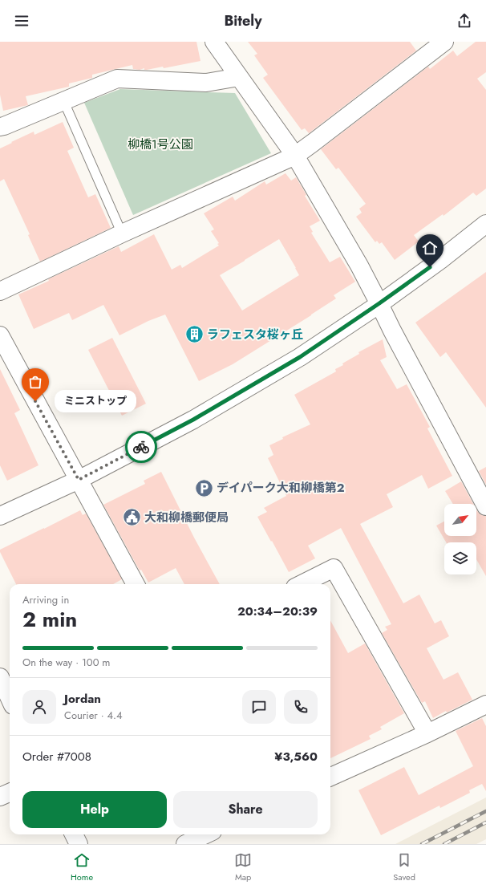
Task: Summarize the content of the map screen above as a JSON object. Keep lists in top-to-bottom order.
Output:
{
  "parks": ["柳橋1号公園"],
  "places": {
    "building": ["ラフェスタ桜ヶ丘"],
    "other": ["ミニストップ"],
    "parking": ["デイパーク大和柳橋第2"],
    "public building": ["大和柳橋郵便局"]
  },
  "north": "top right",
  "page": {
    "header": "Bitely",
    "bubble": "ミニストップ",
    "heading": ["2 min", "Arriving in", "20:34–20:39"],
    "panel": [
      "Jordan",
      "Courier · 4.4",
      "Order #7008",
      "¥3,560"
    ],
    "bar": "On the way · 100 m",
    "buttons": ["Help", "Share"],
    "tabs": ["Home", "Map", "Saved"]
  }
}
